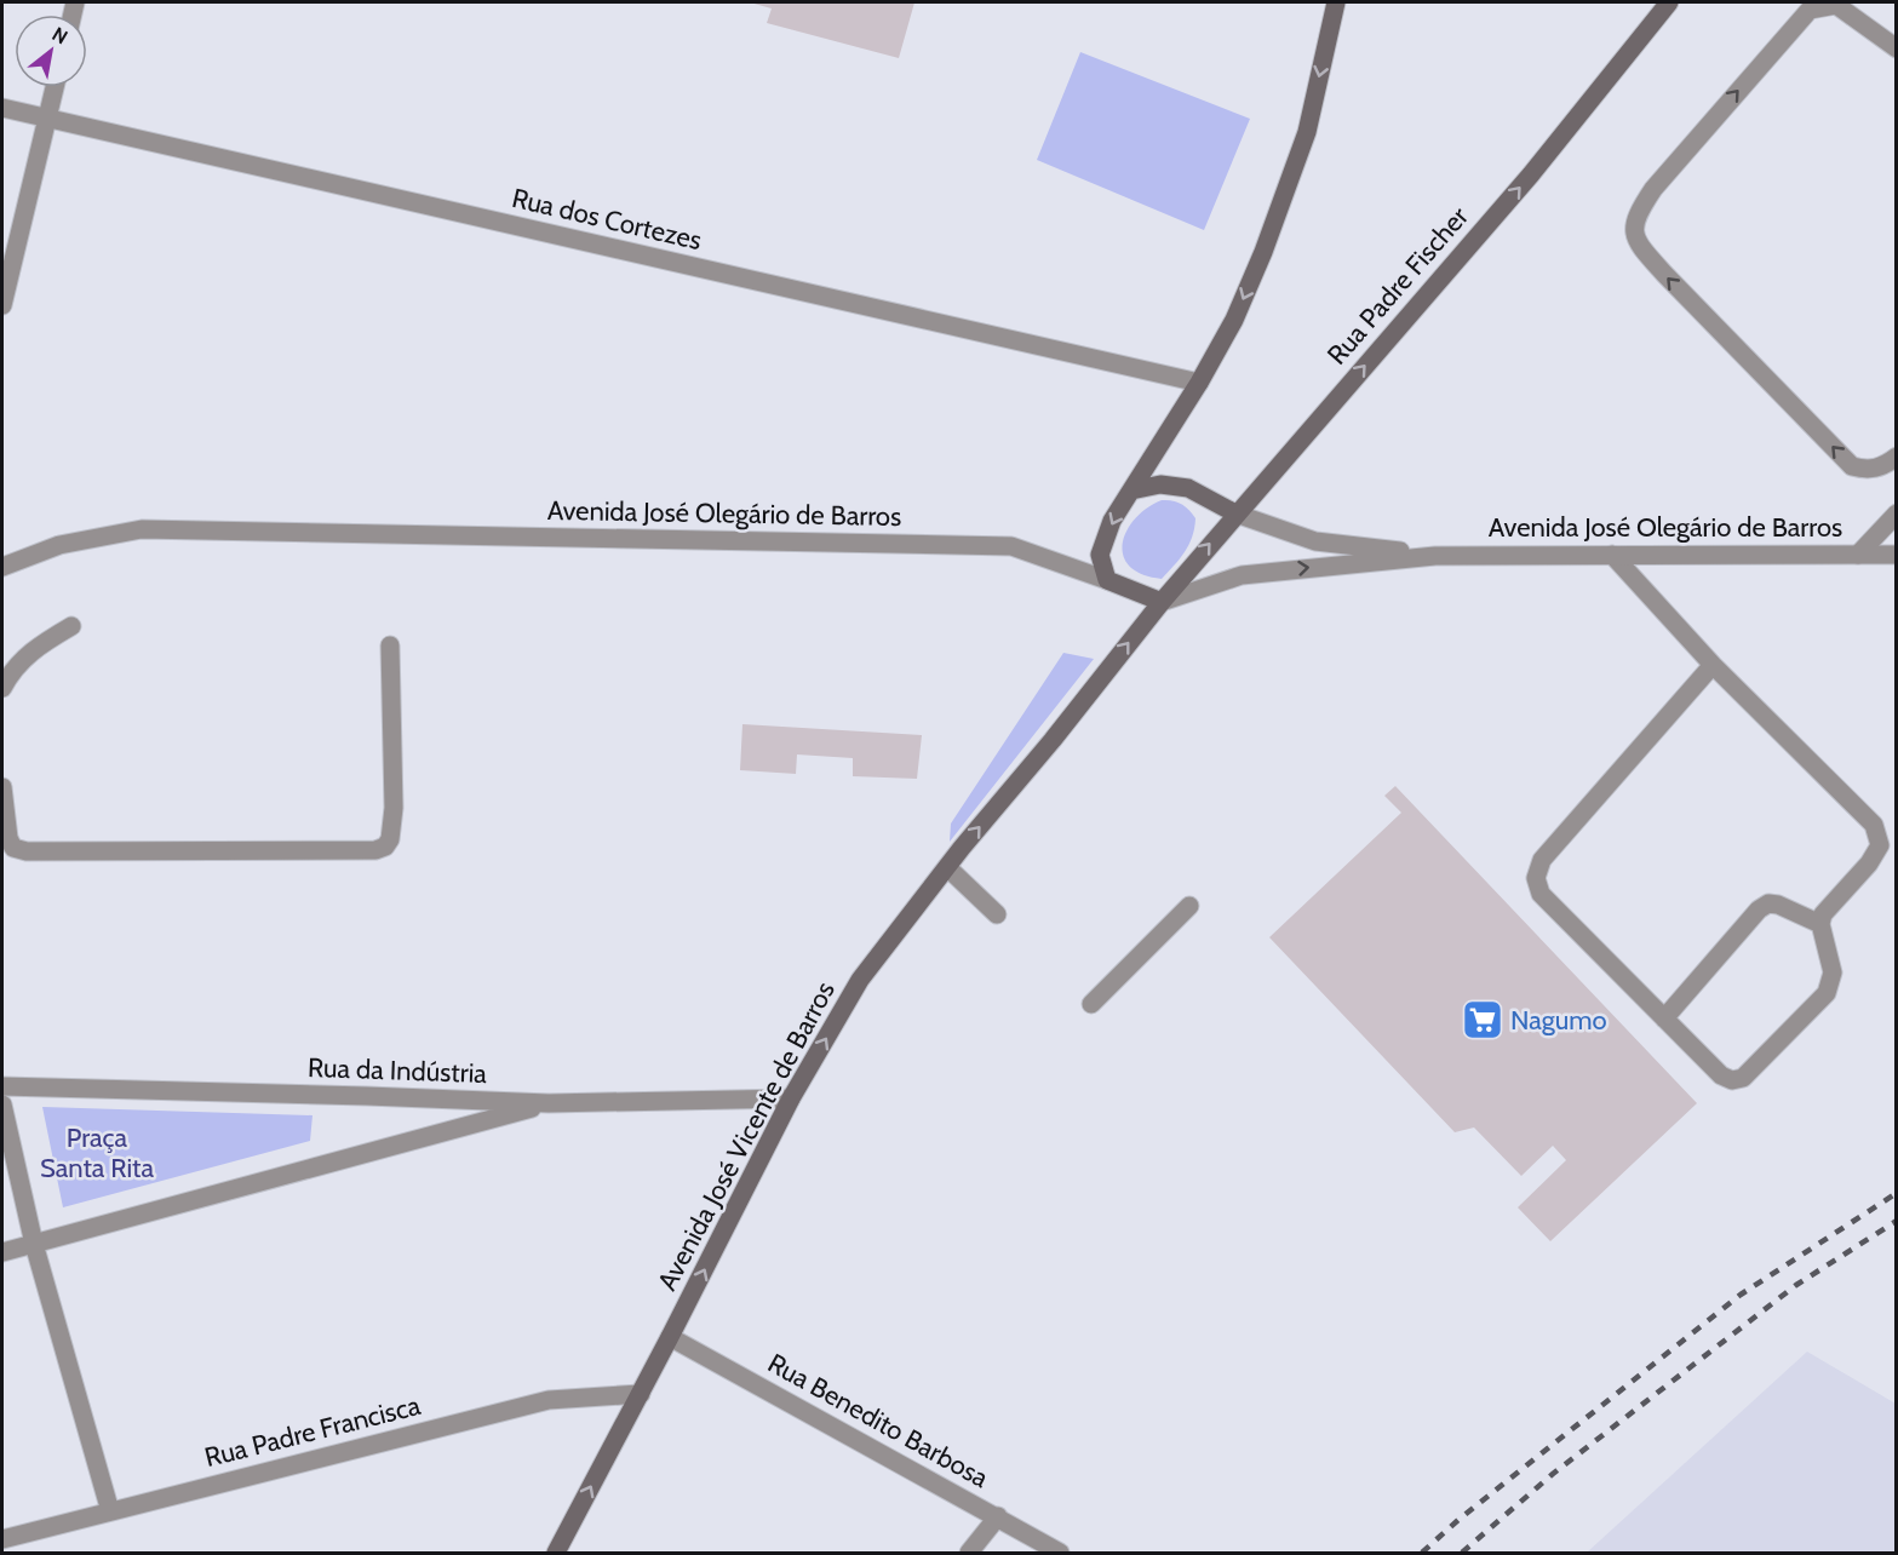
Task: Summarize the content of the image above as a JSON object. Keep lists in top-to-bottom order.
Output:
{
  "streets": {
    "main road": ["Rua Padre Fischer", "Avenida José Olegário de Barros", "Avenida José Vicente de Barros"],
    "street": [
      "Rua dos Cortezes",
      "Rua da Indústria",
      "Rua Benedito Barbosa",
      "Rua Padre Francisca"
    ]
  },
  "crossings": [
    ["Rua Padre Fischer", "Avenida José Olegário de Barros"],
    ["Rua Padre Fischer", "Avenida José Vicente de Barros"],
    ["Avenida José Olegário de Barros", "Avenida José Vicente de Barros"],
    ["Rua da Indústria", "Avenida José Vicente de Barros"],
    ["Avenida José Vicente de Barros", "Rua Benedito Barbosa"],
    ["Avenida José Vicente de Barros", "Rua Padre Francisca"]
  ],
  "one_way": ["Avenida José Vicente de Barros"],
  "parks": ["Praça Santa Rita"],
  "places": {
    "supermarket": ["Nagumo"]
  },
  "north": "top right"
}
